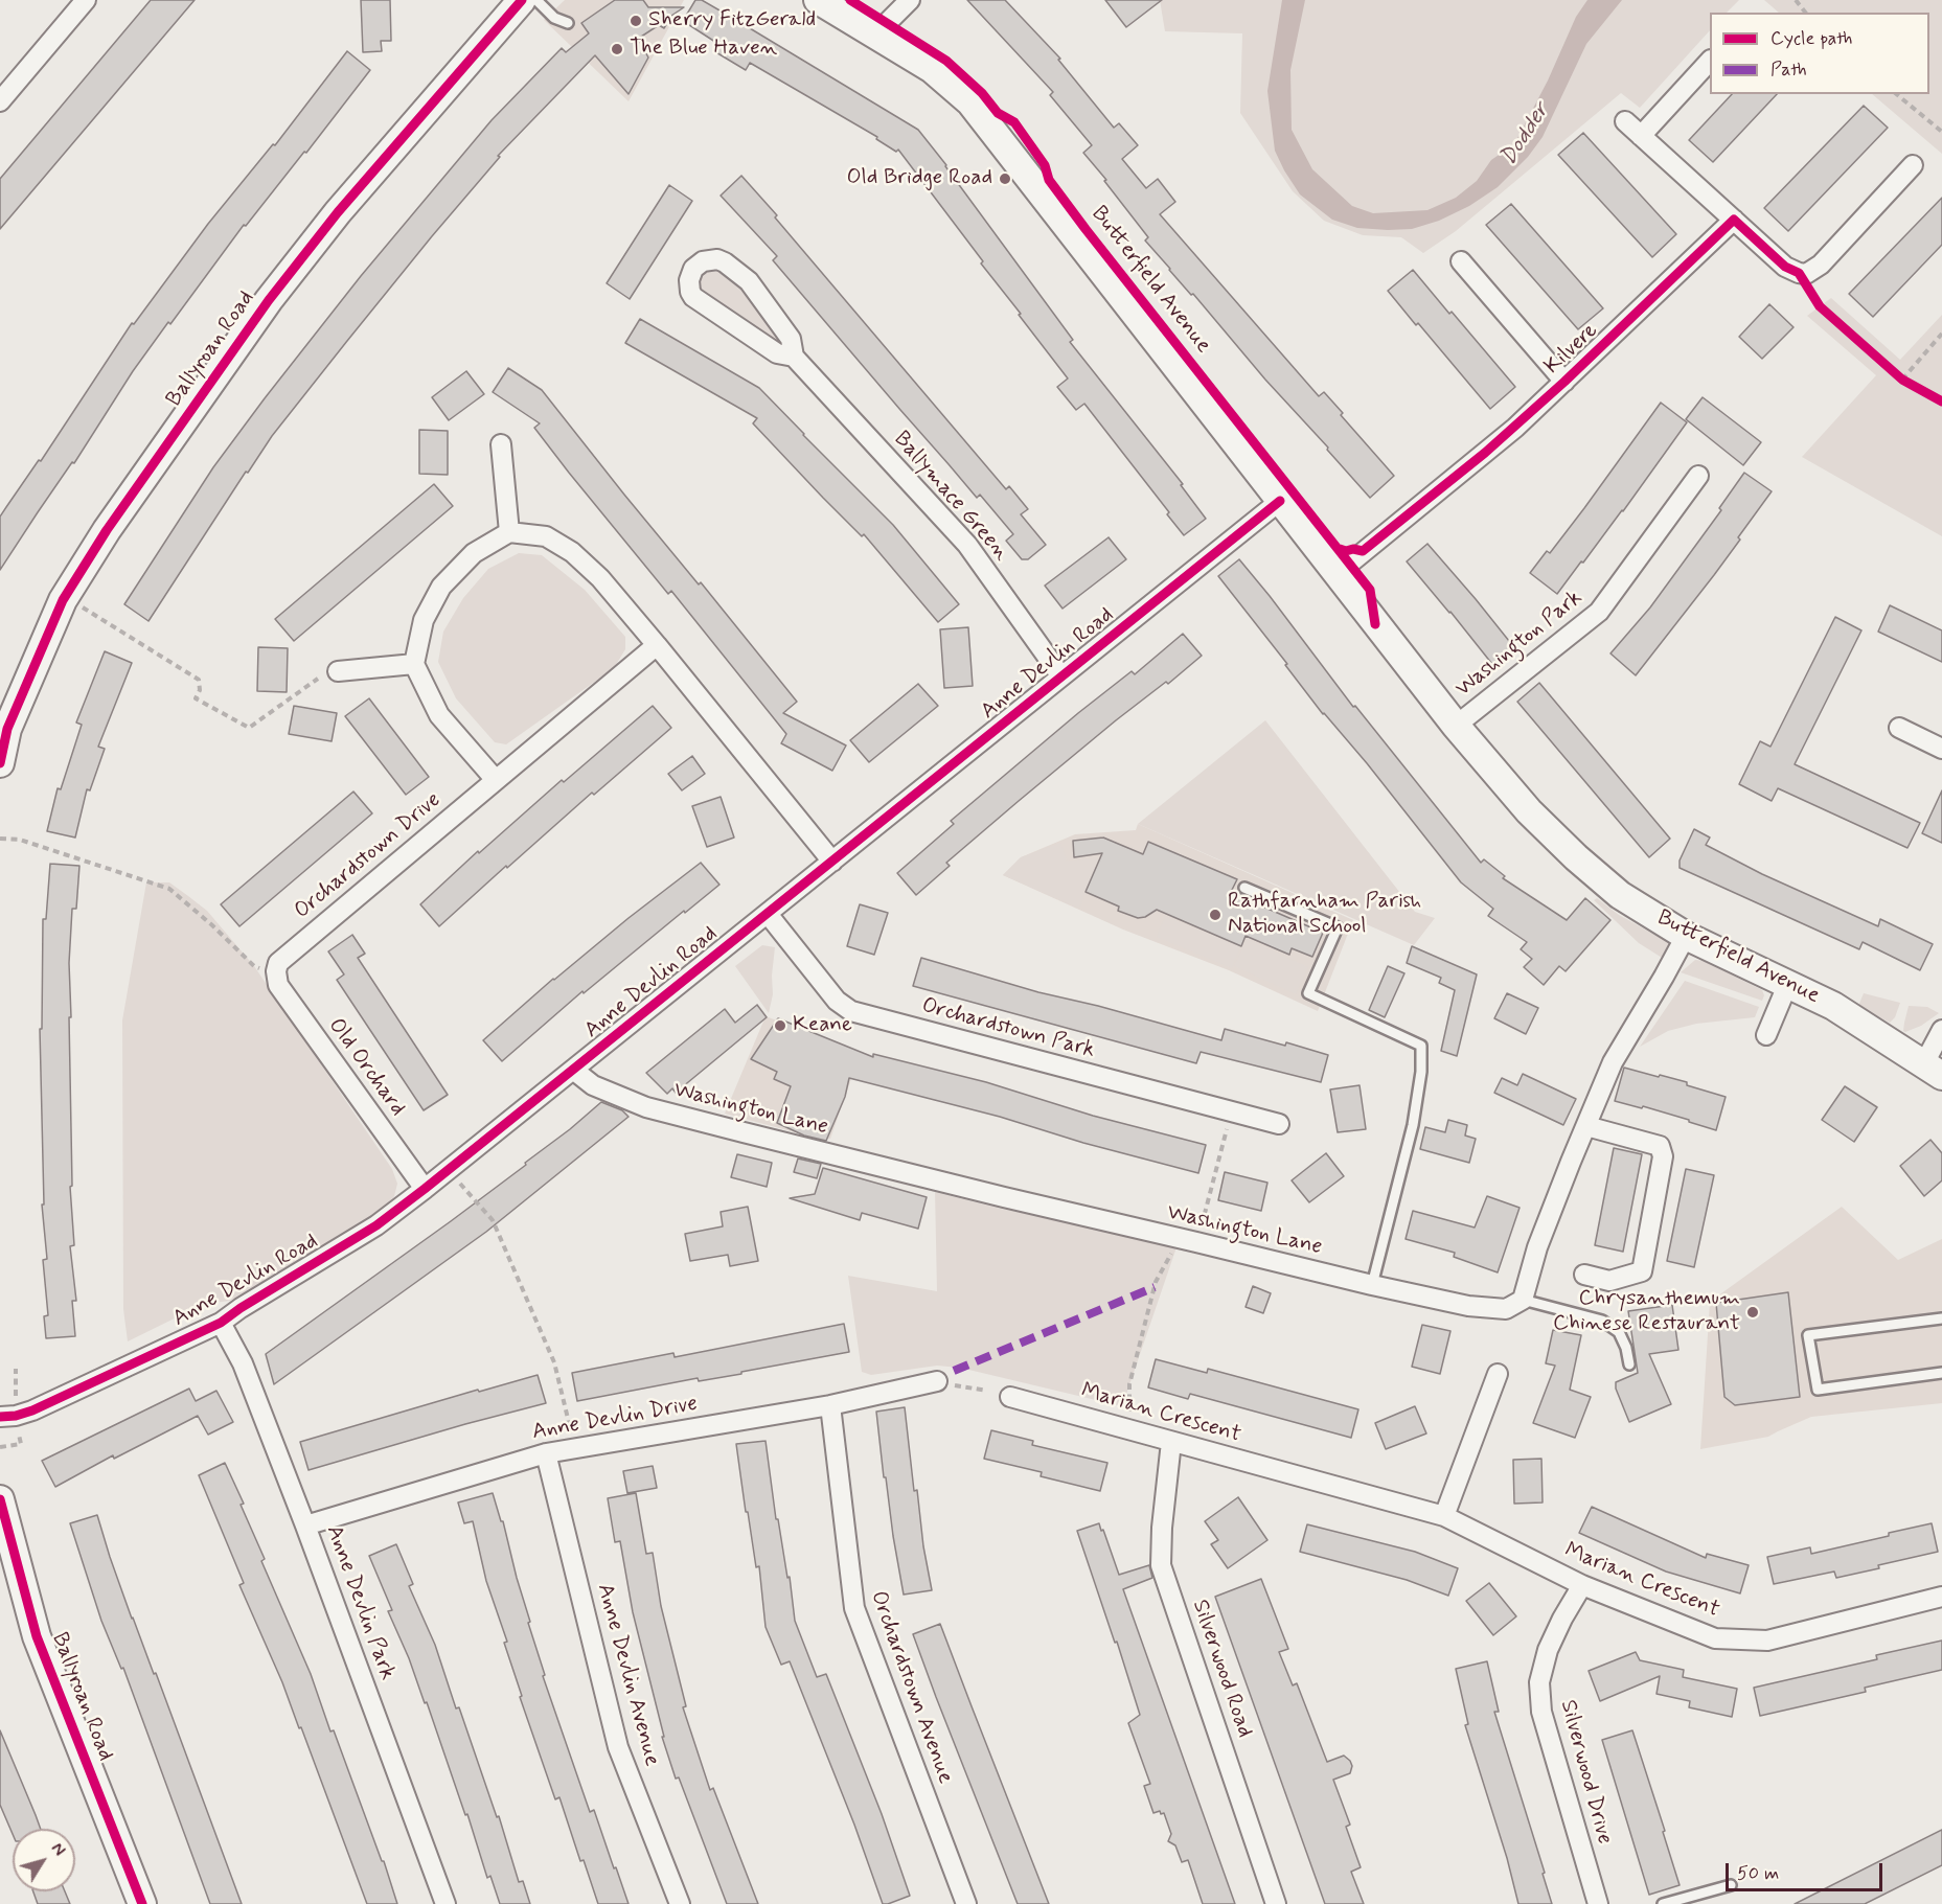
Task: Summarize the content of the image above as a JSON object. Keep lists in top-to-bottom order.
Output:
{
  "streets": {
    "main road": ["Butterfield Avenue", "Ballyroan Road"],
    "street": [
      "Kilvere",
      "Ballymace Green",
      "Washington Park",
      "Anne Devlin Road",
      "Orchardstown Drive",
      "Orchardstown Park",
      "Old Orchard",
      "Washington Lane",
      "Marian Crescent",
      "Anne Devlin Drive",
      "Anne Devlin Park",
      "Silverwood Road",
      "Anne Devlin Avenue",
      "Orchardstown Avenue",
      "Silverwood Drive"
    ]
  },
  "crossings": [
    ["Butterfield Avenue", "Kilvere"],
    ["Butterfield Avenue", "Washington Park"],
    ["Butterfield Avenue", "Anne Devlin Road"],
    ["Ballymace Green", "Anne Devlin Road"],
    ["Anne Devlin Road", "Orchardstown Park"],
    ["Anne Devlin Road", "Old Orchard"],
    ["Anne Devlin Road", "Washington Lane"],
    ["Anne Devlin Road", "Anne Devlin Park"],
    ["Orchardstown Drive", "Old Orchard"],
    ["Marian Crescent", "Silverwood Road"],
    ["Marian Crescent", "Silverwood Drive"],
    ["Anne Devlin Drive", "Anne Devlin Park"],
    ["Anne Devlin Drive", "Anne Devlin Avenue"],
    ["Anne Devlin Drive", "Orchardstown Avenue"]
  ],
  "water": ["Dodder"],
  "places": [
    "Sherry FitzGerald",
    "The Blue Haven",
    "Old Bridge Road",
    "Rathfarnham Parish National School",
    "Keane",
    "Chrysanthemum Chinese Restaurant"
  ],
  "legend": ["Cycle path", "Path"],
  "scale_bar": "50 m",
  "north": "top right"
}
